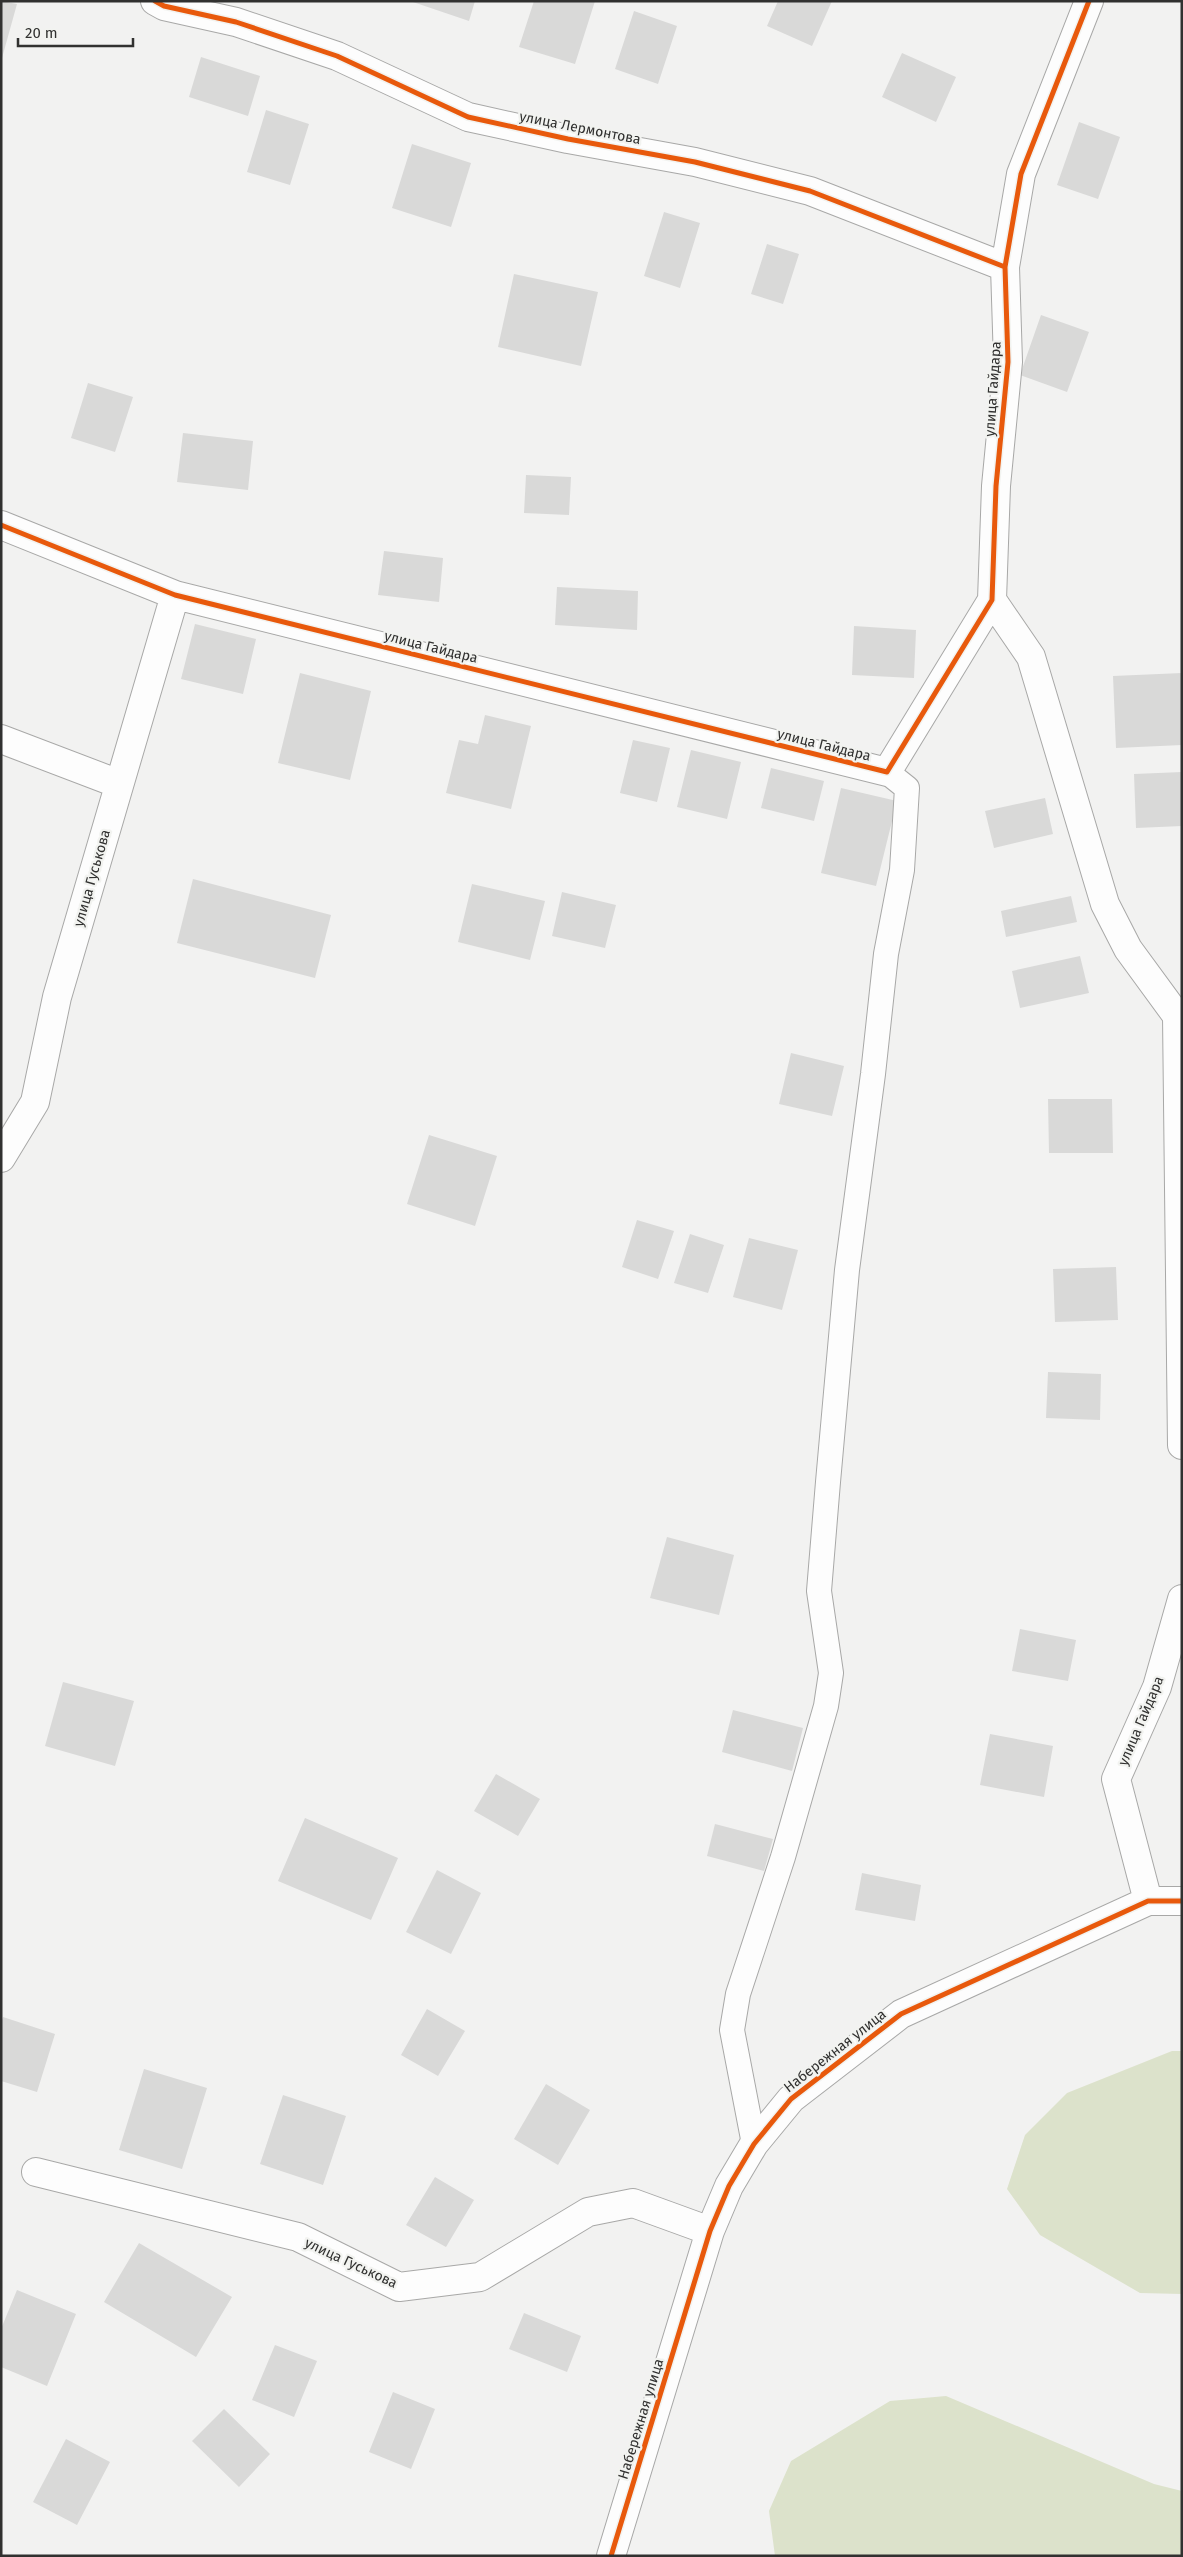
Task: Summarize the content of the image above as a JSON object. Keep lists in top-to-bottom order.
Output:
{
  "streets": {
    "street": [
      "улица Лермонтова",
      "улица Гайдара",
      "улица Гуськова",
      "Набережная улица"
    ]
  },
  "crossings": [
    ["улица Лермонтова", "улица Гайдара"],
    ["улица Гайдара", "улица Гуськова"],
    ["улица Гайдара", "Набережная улица"],
    ["улица Гуськова", "Набережная улица"]
  ],
  "scale_bar": "20 m"
}
